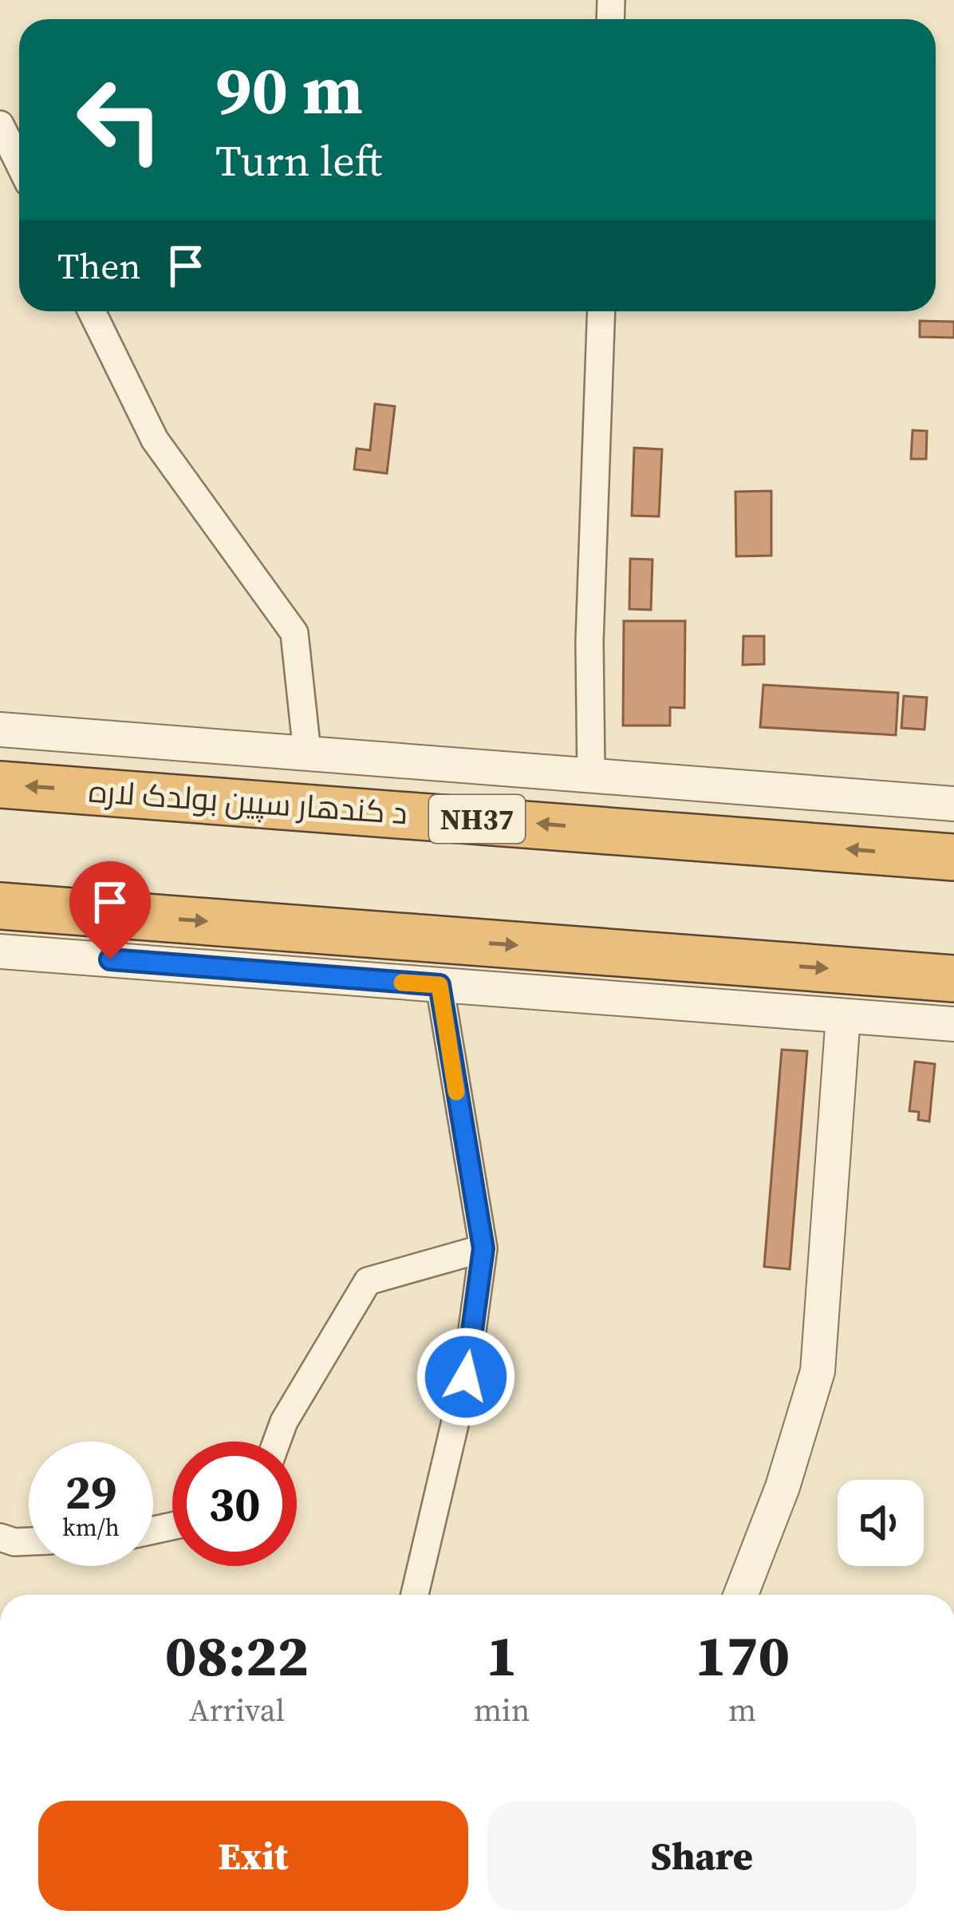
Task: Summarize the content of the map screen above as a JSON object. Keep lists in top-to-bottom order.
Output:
{
  "streets": {
    "highway": ["د کندهار سپین بولدک لاره", "NH37"]
  },
  "page": {
    "turn": ["90 m", "Turn left"],
    "then": "Then",
    "speed": "29 km/h",
    "limit": "30",
    "eta": [
      "08:22",
      "Arrival",
      "1",
      "min",
      "170",
      "m"
    ],
    "buttons": ["Exit", "Share"]
  }
}
